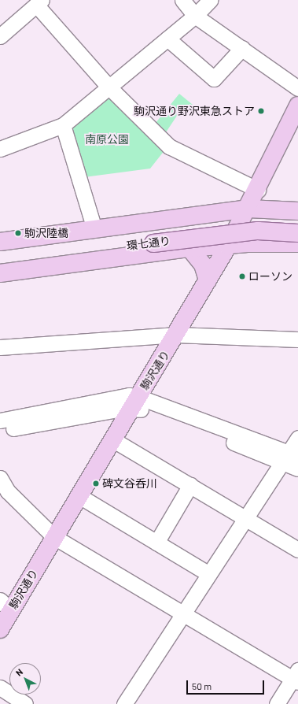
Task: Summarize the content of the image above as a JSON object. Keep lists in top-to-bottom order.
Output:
{
  "streets": {
    "main road": ["環七通り", "駒沢通り"]
  },
  "parks": ["南原公園"],
  "places": [
    "駒沢通り野沢東急ストア",
    "駒沢陸橋",
    "ローソン",
    "碑文谷呑川"
  ],
  "scale_bar": "50 m",
  "north": "top left"
}
